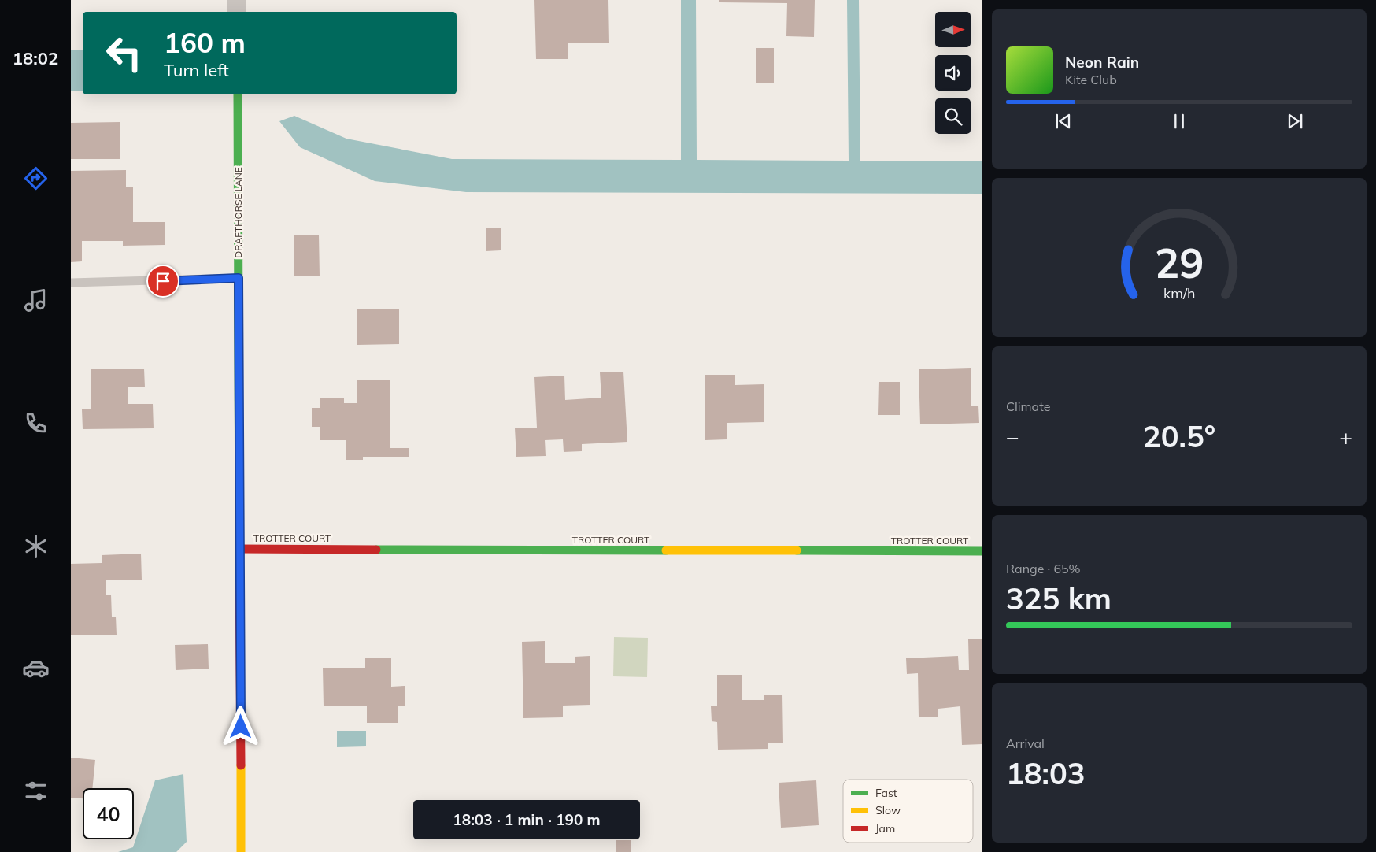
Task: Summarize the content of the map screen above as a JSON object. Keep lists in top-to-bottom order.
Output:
{
  "streets": {
    "street": ["DRAFTHORSE LANE", "TROTTER COURT"]
  },
  "crossings": [
    ["DRAFTHORSE LANE", "TROTTER COURT"]
  ],
  "legend": ["Fast", "Slow", "Jam"],
  "north": "right",
  "page": {
    "tabs": "18:02",
    "turn": ["160 m", "Turn left"],
    "song": ["Neon Rain", "Kite Club"],
    "tile": [
      "Climate",
      ["Range · 65%", "325 km"],
      ["Arrival", "18:03"]
    ],
    "heat": ["−", "20.5°", "+"],
    "limit": "40",
    "trip": "18:03 · 1 min · 190 m",
    "gauge": ["29", "km/h"]
  }
}
